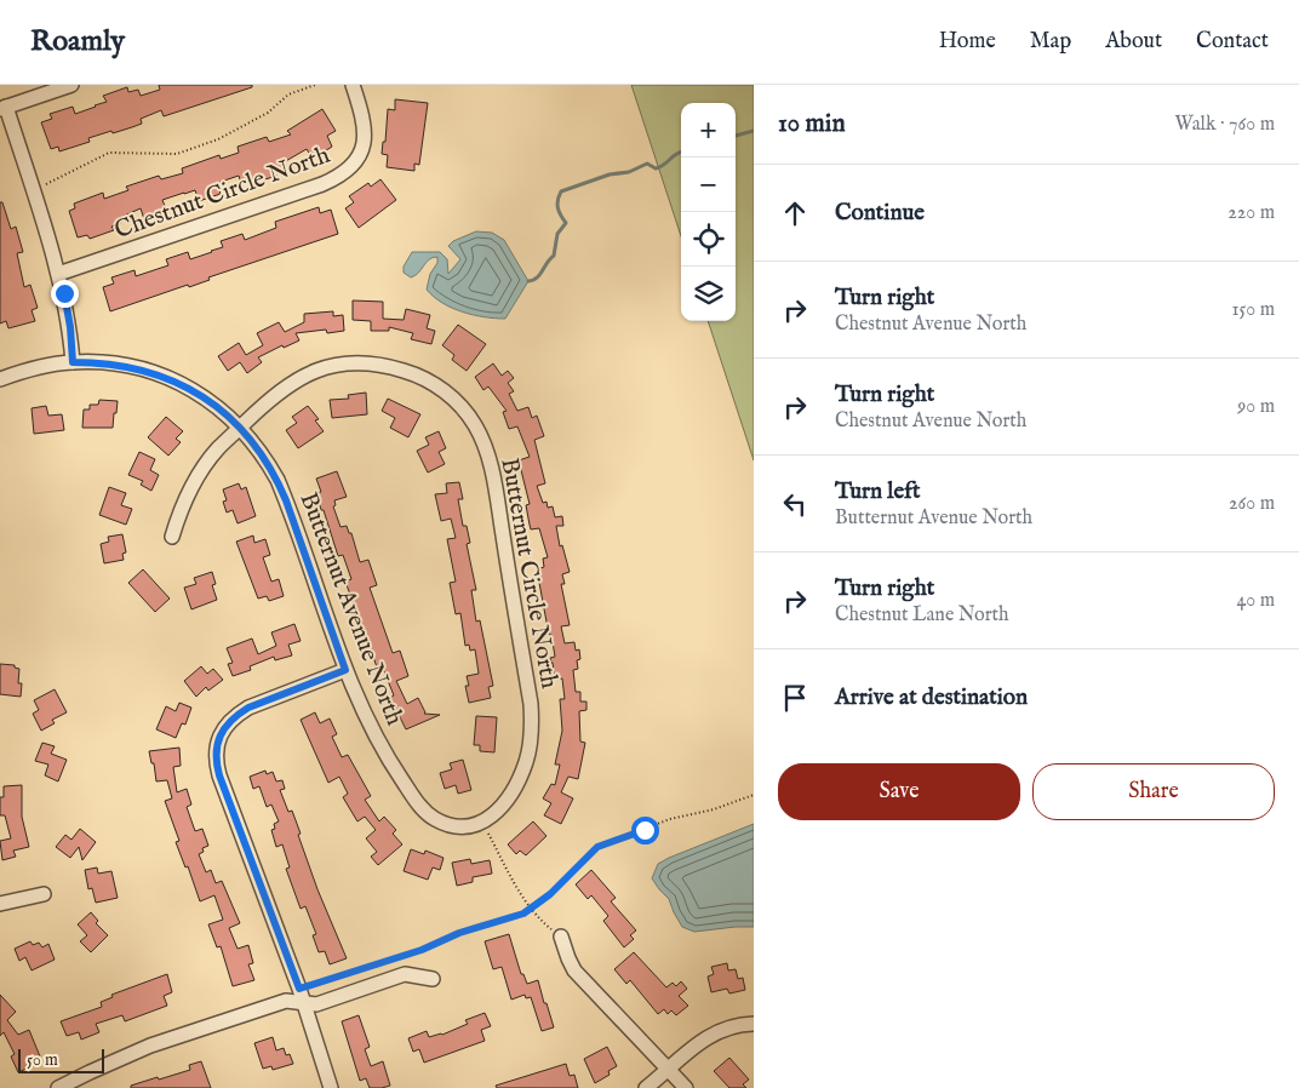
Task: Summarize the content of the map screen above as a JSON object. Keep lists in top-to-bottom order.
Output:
{
  "streets": {
    "street": ["Chestnut Circle North", "Butternut Circle North", "Butternut Avenue North"]
  },
  "crossings": [
    ["Butternut Circle North", "Butternut Avenue North"]
  ],
  "scale_bar": "50 m",
  "page": {
    "header": "Roamly",
    "nav": [
      "Home",
      "Map",
      "About",
      "Contact"
    ],
    "heading": ["10 min", "Walk · 760 m"],
    "map_buttons": ["+", "−"],
    "list": [
      ["Continue", "220 m"],
      ["Turn right", "Chestnut Avenue North", "150 m"],
      ["Turn right", "Chestnut Avenue North", "90 m"],
      ["Turn left", "Butternut Avenue North", "260 m"],
      ["Turn right", "Chestnut Lane North", "40 m"],
      "Arrive at destination"
    ],
    "buttons": ["Save", "Share"],
    "scale": "50 m"
  }
}
